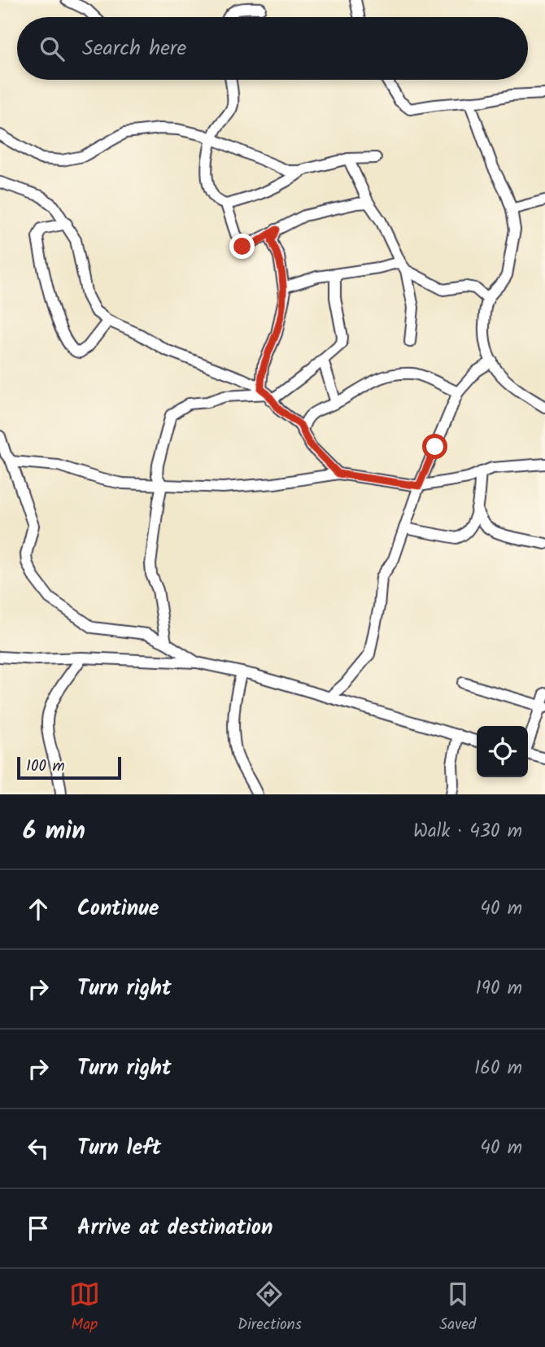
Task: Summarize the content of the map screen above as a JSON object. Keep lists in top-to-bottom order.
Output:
{
  "scale_bar": "100 m",
  "page": {
    "search": "Search here",
    "scale": "100 m",
    "heading": ["6 min", "Walk · 430 m"],
    "list": [
      ["Continue", "40 m"],
      ["Turn right", "190 m"],
      ["Turn right", "160 m"],
      ["Turn left", "40 m"],
      "Arrive at destination"
    ],
    "nav": ["Map", "Directions", "Saved"]
  }
}
